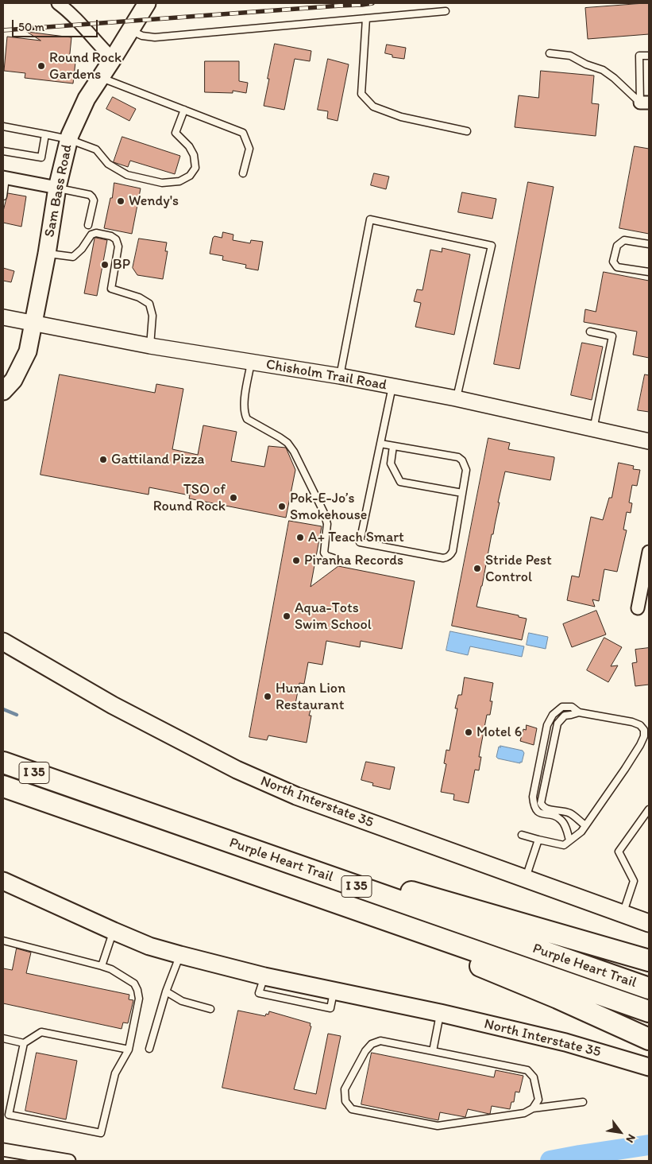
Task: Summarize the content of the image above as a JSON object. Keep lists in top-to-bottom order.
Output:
{
  "streets": {
    "highway": ["I 35", "Purple Heart Trail"],
    "main road": ["Sam Bass Road", "North Interstate 35"],
    "street": ["Chisholm Trail Road"]
  },
  "crossings": [
    ["Sam Bass Road", "Chisholm Trail Road"]
  ],
  "places": [
    "Round Rock Gardens",
    "Wendy's",
    "BP",
    "Gattiland Pizza",
    "TSO of Round Rock",
    "Pok-E-Jo’s Smokehouse",
    "A+ Teach Smart",
    "Piranha Records",
    "Stride Pest Control",
    "Aqua-Tots Swim School",
    "Hunan Lion Restaurant",
    "Motel 6"
  ],
  "scale_bar": "50 m",
  "north": "bottom right"
}
